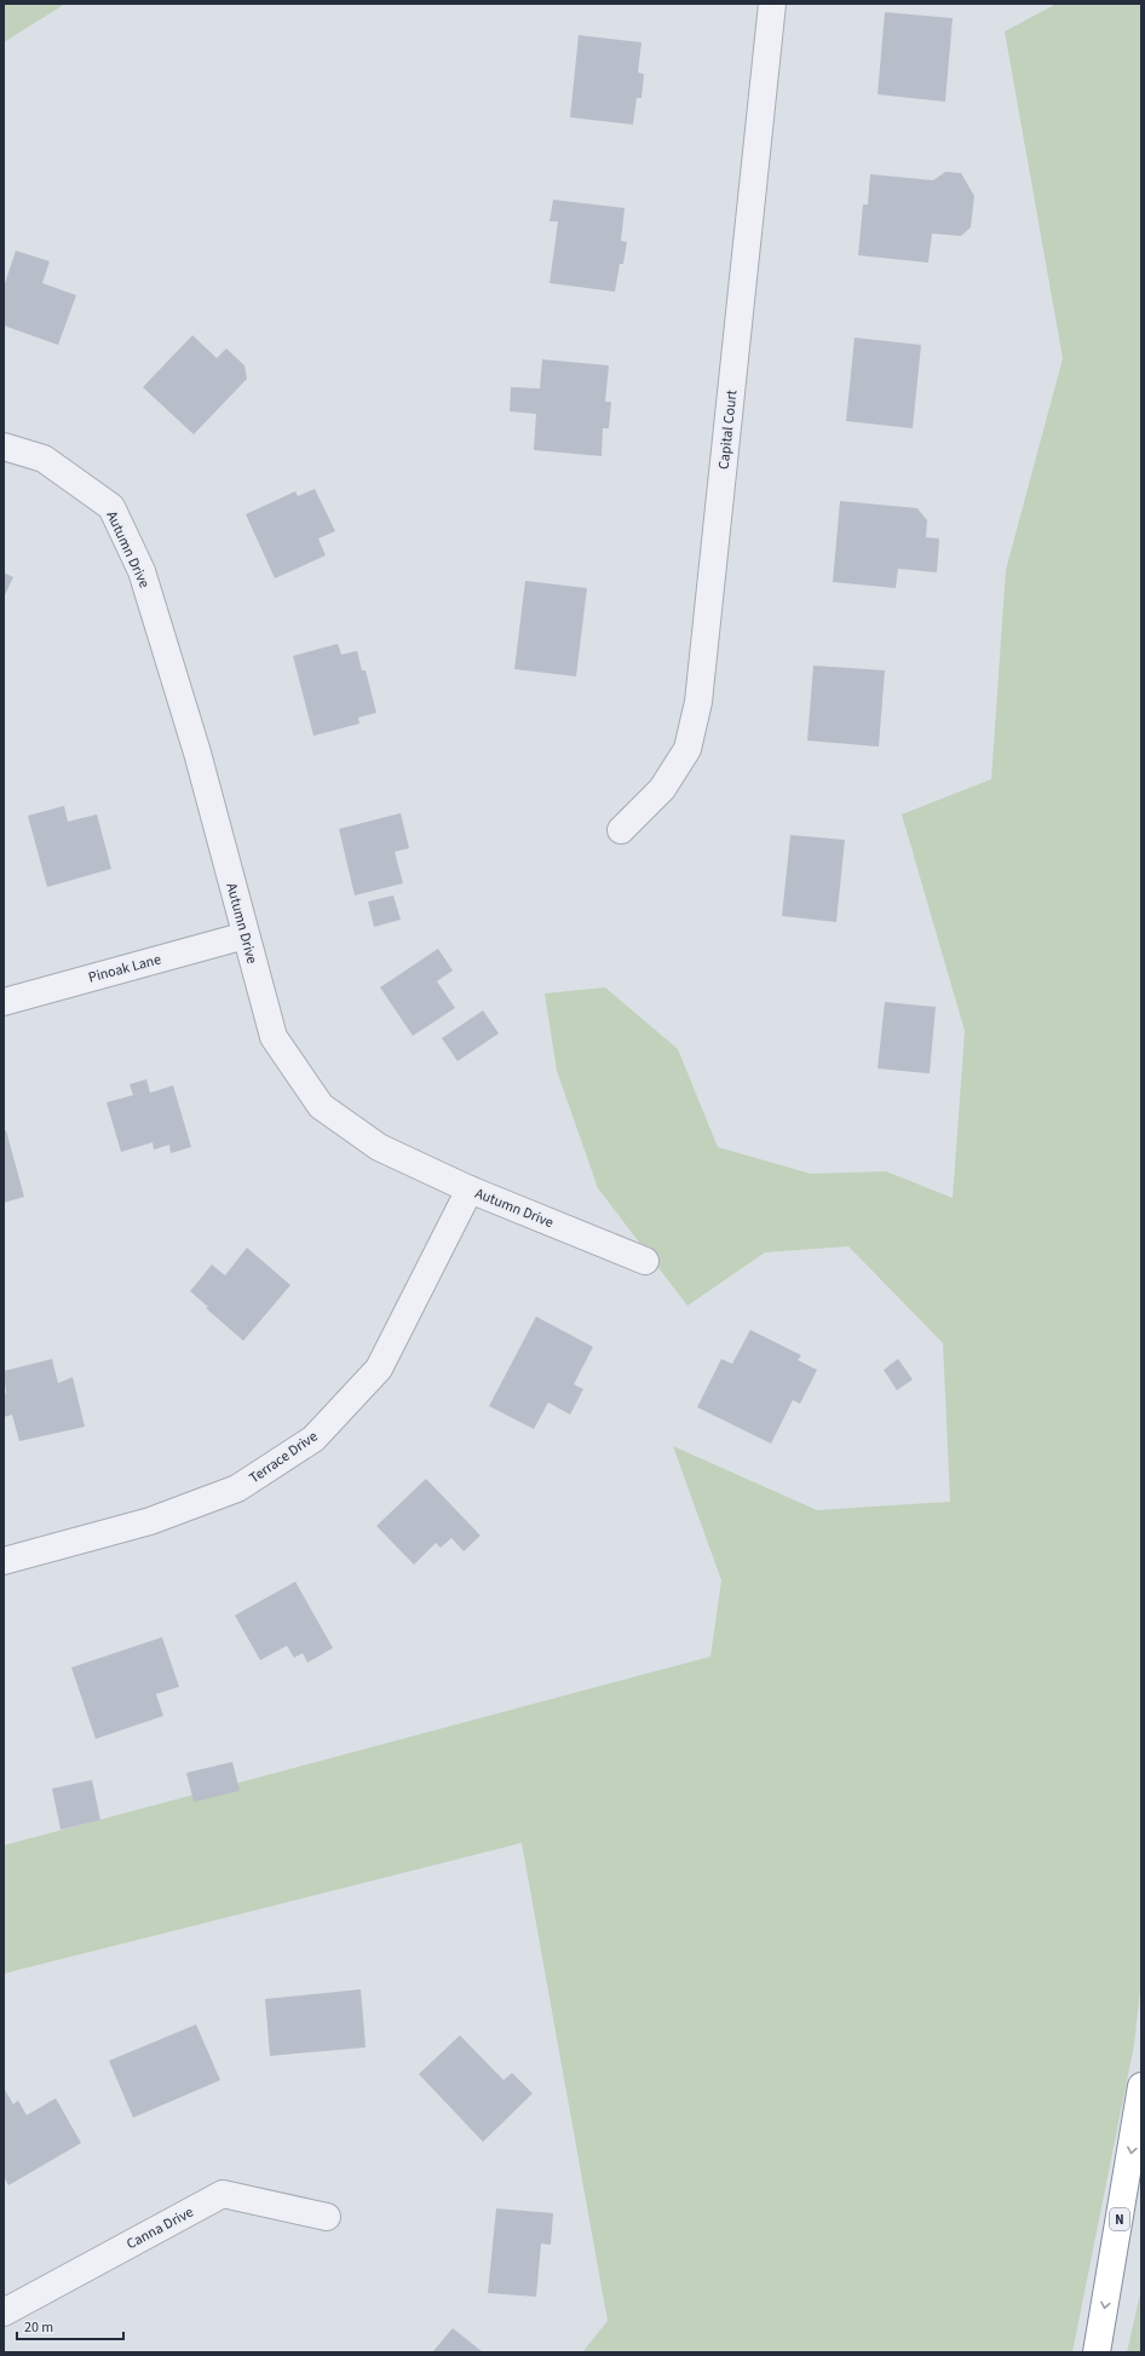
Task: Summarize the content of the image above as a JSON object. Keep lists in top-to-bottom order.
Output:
{
  "streets": {
    "highway": ["N"],
    "street": [
      "Capital Court",
      "Autumn Drive",
      "Pinoak Lane",
      "Terrace Drive",
      "Canna Drive"
    ]
  },
  "crossings": [
    ["Autumn Drive", "Pinoak Lane"],
    ["Autumn Drive", "Terrace Drive"]
  ],
  "scale_bar": "20 m"
}
